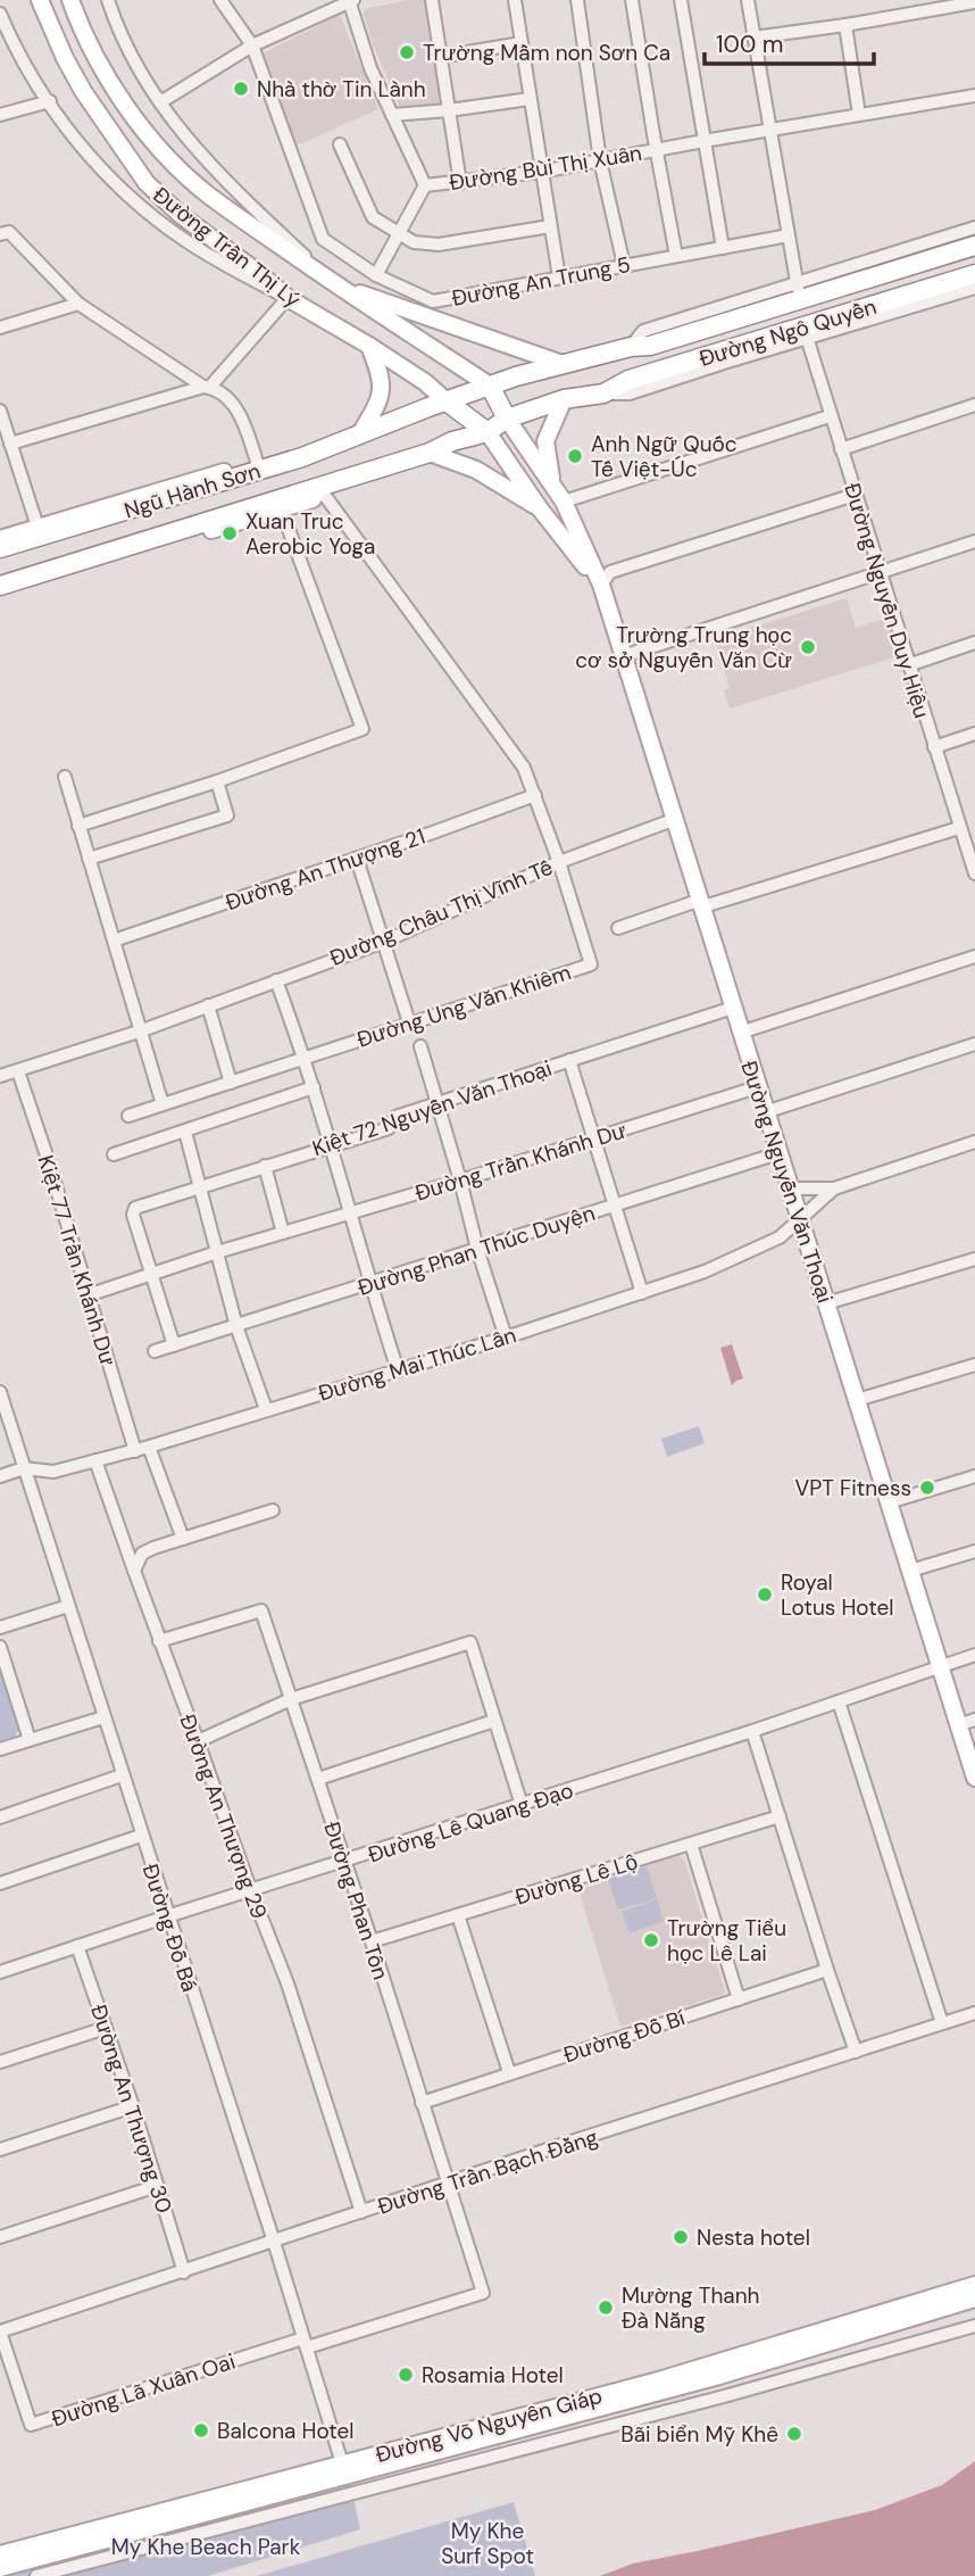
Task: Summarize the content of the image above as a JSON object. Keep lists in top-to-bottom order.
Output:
{
  "streets": {
    "highway": ["Đường Ngô Quyền", "Ngũ Hành Sơn"],
    "main road": ["Đường Trần Thị Lý", "Đường Nguyễn Văn Thoại", "Đường Võ Nguyên Giáp"],
    "street": [
      "Đường Bùi Thị Xuân",
      "Đường An Trung 5",
      "Đường Nguyễn Duy Hiệu",
      "Đường An Thượng 21",
      "Đường Châu Thị Vĩnh Tế",
      "Đường Ung Văn Khiêm",
      "Kiệt 72 Nguyễn Văn Thoại",
      "Đường Trần Khánh Dư",
      "Đường Phan Thúc Duyện",
      "Kiệt 77 Trần Khánh Dư",
      "Đường Mai Thúc Lân",
      "Đường An Thượng 29",
      "Đường Lê Quang Đạo",
      "Đường Lê Lộ",
      "Đường Phan Tôn",
      "Đường Đỗ Bá",
      "Đường Đỗ Bí",
      "Đường An Thượng 30",
      "Đường Trần Bạch Đằng",
      "Đường Lã Xuân Oai"
    ]
  },
  "crossings": [
    ["Đường Trần Thị Lý", "Đường Ngô Quyền"],
    ["Đường Ngô Quyền", "Ngũ Hành Sơn"],
    ["Đường Ngô Quyền", "Đường Nguyễn Duy Hiệu"],
    ["Đường Ngô Quyền", "Đường Ung Văn Khiêm"],
    ["Đường Ngô Quyền", "Đường Nguyễn Văn Thoại"],
    ["Đường An Thượng 21", "Đường Ung Văn Khiêm"],
    ["Đường Châu Thị Vĩnh Tế", "Đường Ung Văn Khiêm"],
    ["Đường Châu Thị Vĩnh Tế", "Đường Nguyễn Văn Thoại"],
    ["Đường Châu Thị Vĩnh Tế", "Kiệt 77 Trần Khánh Dư"],
    ["Kiệt 72 Nguyễn Văn Thoại", "Đường Trần Khánh Dư"],
    ["Kiệt 72 Nguyễn Văn Thoại", "Đường Nguyễn Văn Thoại"],
    ["Đường Trần Khánh Dư", "Đường Nguyễn Văn Thoại"],
    ["Đường Trần Khánh Dư", "Kiệt 77 Trần Khánh Dư"],
    ["Đường Nguyễn Văn Thoại", "Đường Phan Thúc Duyện"],
    ["Đường Nguyễn Văn Thoại", "Đường Mai Thúc Lân"],
    ["Đường Nguyễn Văn Thoại", "Đường Lê Quang Đạo"],
    ["Kiệt 77 Trần Khánh Dư", "Đường Mai Thúc Lân"],
    ["Đường Mai Thúc Lân", "Đường An Thượng 29"],
    ["Đường Mai Thúc Lân", "Đường Đỗ Bá"],
    ["Đường An Thượng 29", "Đường Lê Quang Đạo"],
    ["Đường An Thượng 29", "Đường Phan Tôn"],
    ["Đường An Thượng 29", "Đường Trần Bạch Đằng"],
    ["Đường Lê Quang Đạo", "Đường Phan Tôn"],
    ["Đường Lê Quang Đạo", "Đường Đỗ Bá"],
    ["Đường Lê Quang Đạo", "Đường An Thượng 30"],
    ["Đường Lê Lộ", "Đường Phan Tôn"],
    ["Đường Phan Tôn", "Đường Đỗ Bí"],
    ["Đường Phan Tôn", "Đường Trần Bạch Đằng"],
    ["Đường Phan Tôn", "Đường Lã Xuân Oai"],
    ["Đường Đỗ Bá", "Đường Trần Bạch Đằng"],
    ["Đường Đỗ Bá", "Đường Lã Xuân Oai"],
    ["Đường Đỗ Bá", "Đường Võ Nguyên Giáp"],
    ["Đường An Thượng 30", "Đường Trần Bạch Đằng"],
    ["Đường Trần Bạch Đằng", "Đường Lã Xuân Oai"]
  ],
  "parks": ["My Khe Surf Spot", "My Khe Beach Park"],
  "places": [
    "Trường Mầm non Sơn Ca",
    "Nhà thờ Tin Lành",
    "Anh Ngữ Quốc Tế Việt-Úc",
    "Xuan Truc Aerobic Yoga",
    "Trường Trung học cơ sở Nguyễn Văn Cừ",
    "VPT Fitness",
    "Royal Lotus Hotel",
    "Trường Tiểu học Lê Lai",
    "Nesta hotel",
    "Mường Thanh Đà Nẵng",
    "Rosamia Hotel",
    "Balcona Hotel",
    "Bãi biển Mỹ Khê"
  ],
  "scale_bar": "100 m"
}
